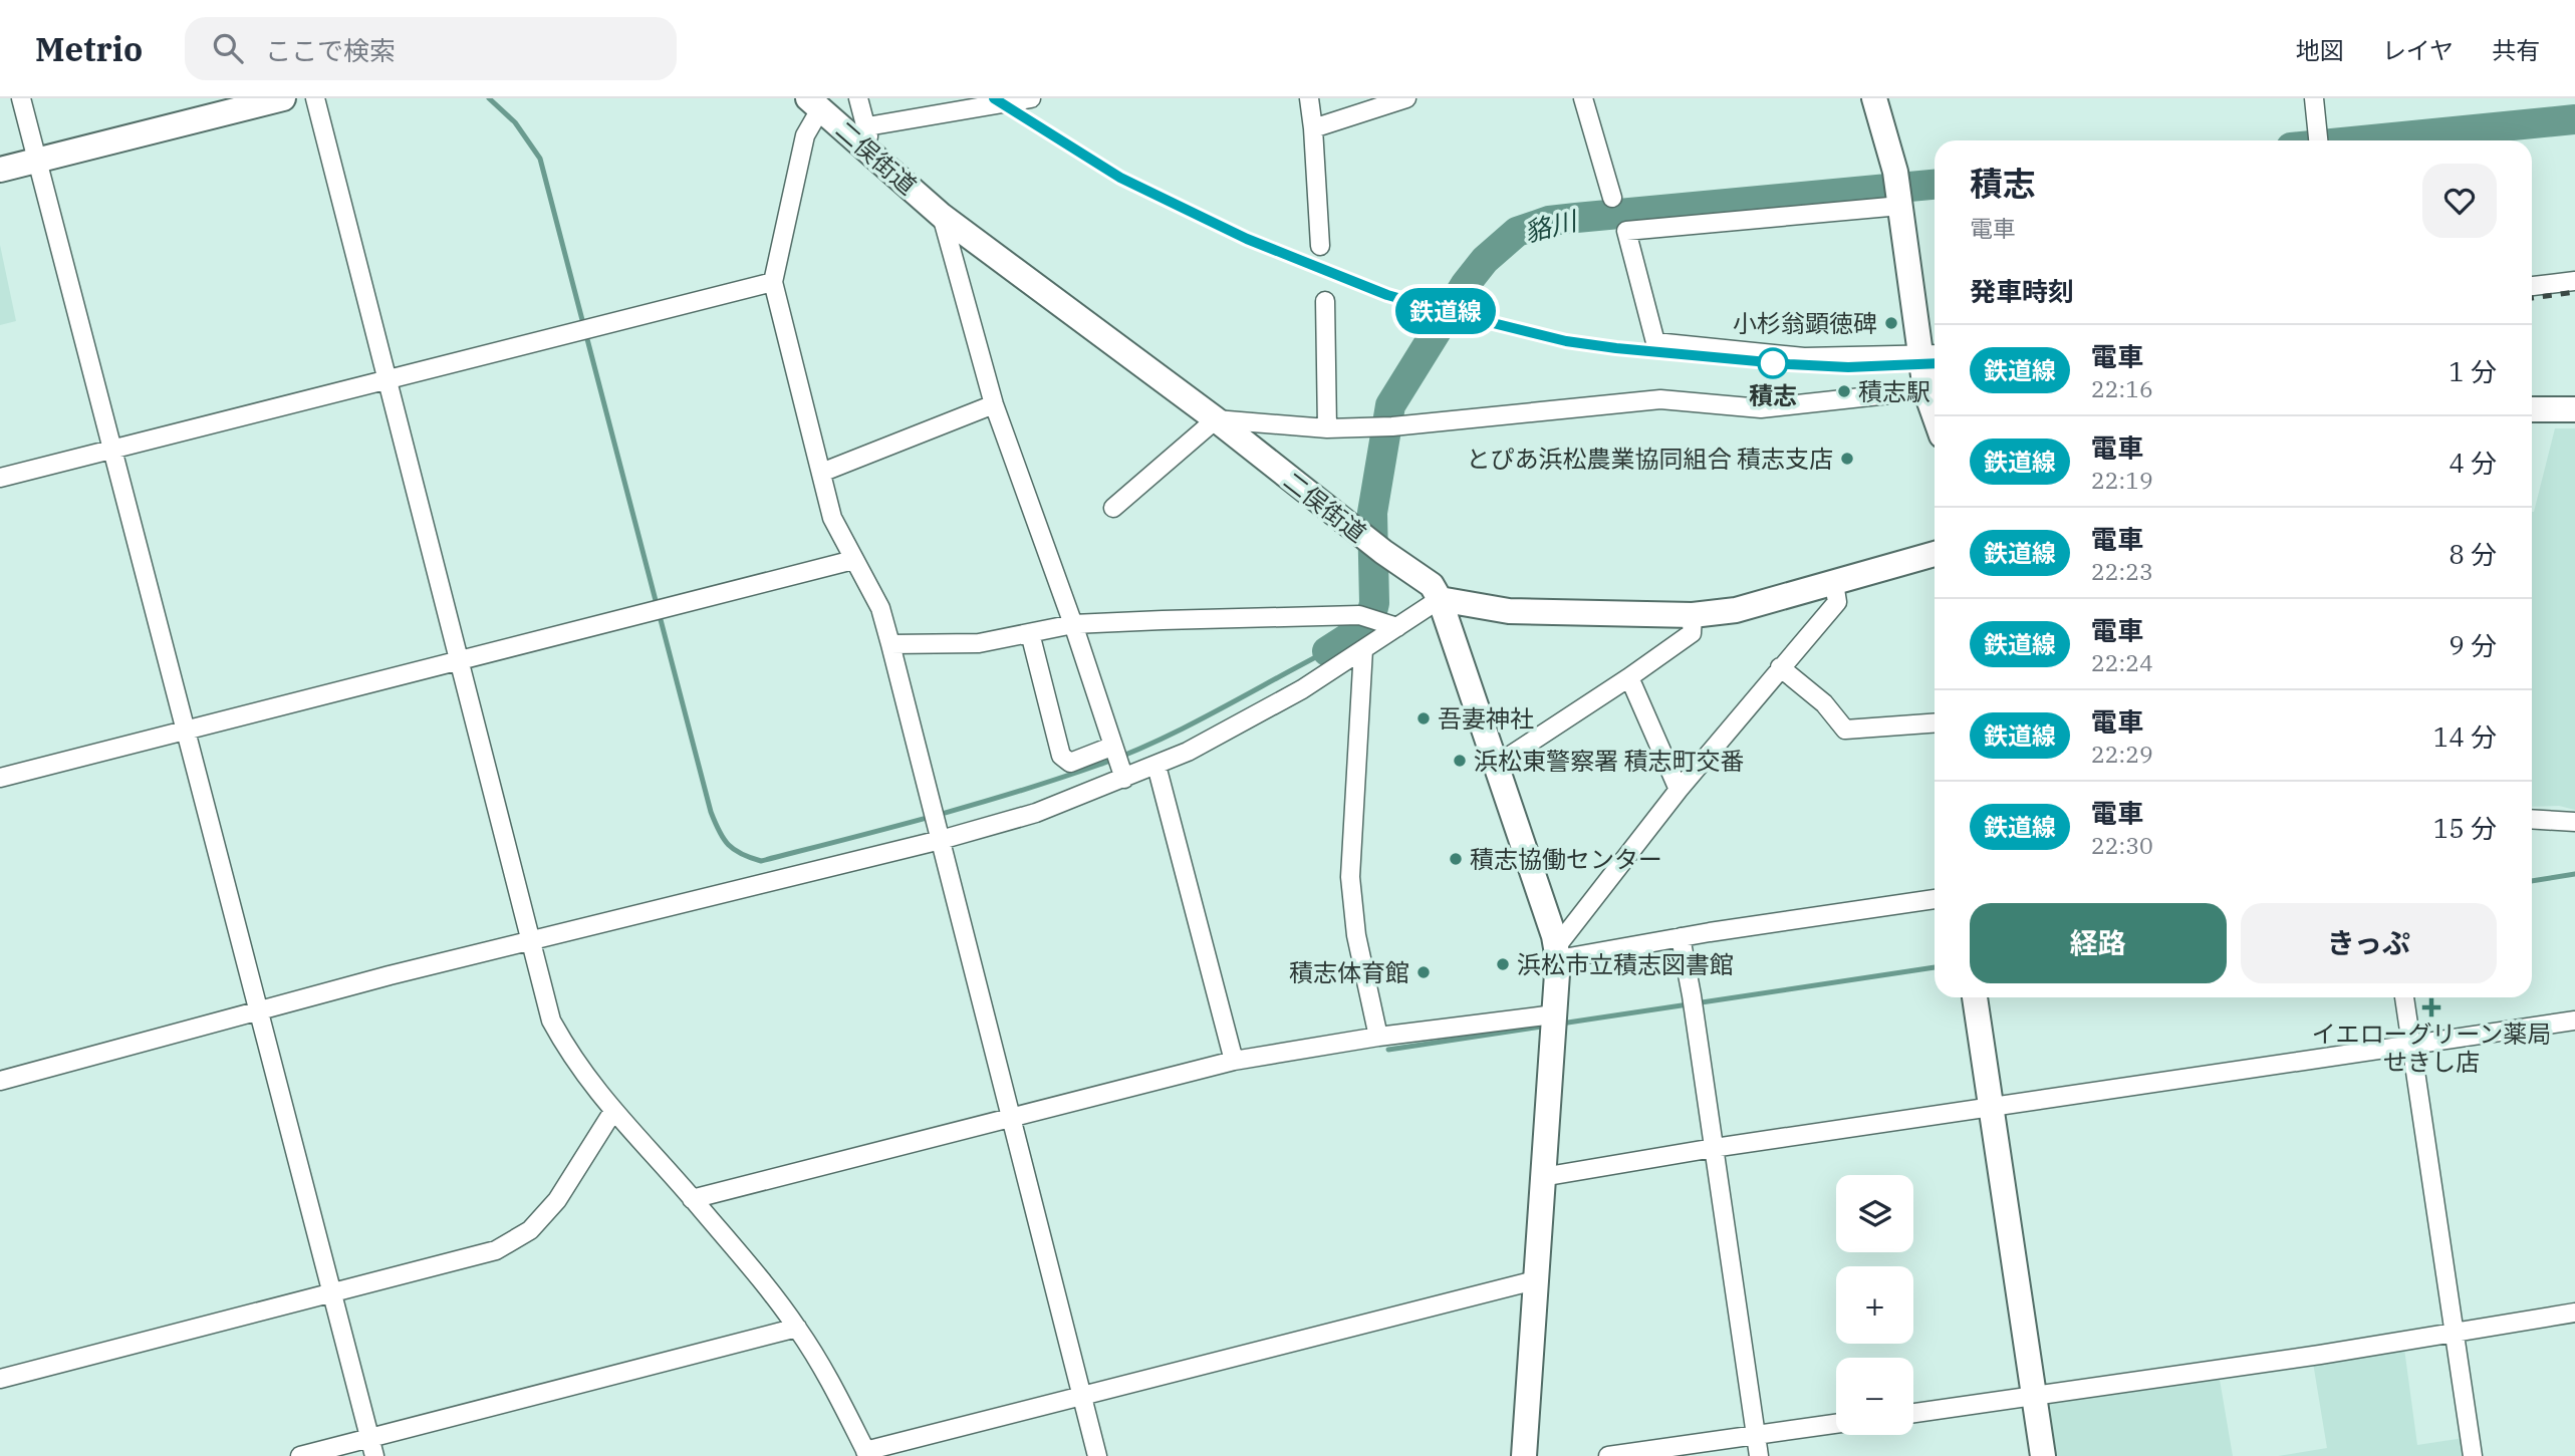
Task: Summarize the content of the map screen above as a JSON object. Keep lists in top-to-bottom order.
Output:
{
  "streets": {
    "street": ["二俣街道"]
  },
  "water": ["貉川"],
  "places": {
    "other": [
      "小杉翁顕徳碑",
      "積志",
      "積志駅",
      "とぴあ浜松農業協同組合 積志支店",
      "吾妻神社",
      "浜松東警察署 積志町交番",
      "積志協働センター",
      "浜松市立積志図書館",
      "積志体育館"
    ],
    "health": ["イエローグリーン薬局 せきし店"]
  },
  "page": {
    "header": "Metrio",
    "search": "ここで検索",
    "nav": ["地図", "レイヤ", "共有"],
    "on_map": "鉄道線",
    "heading": [
      ["積志", "電車"],
      "発車時刻"
    ],
    "list": [
      {
        "mark": "鉄道線",
        "name": "電車",
        "note": "22:16",
        "value": "1 分"
      },
      {
        "mark": "鉄道線",
        "name": "電車",
        "note": "22:19",
        "value": "4 分"
      },
      {
        "mark": "鉄道線",
        "name": "電車",
        "note": "22:23",
        "value": "8 分"
      },
      {
        "mark": "鉄道線",
        "name": "電車",
        "note": "22:24",
        "value": "9 分"
      },
      {
        "mark": "鉄道線",
        "name": "電車",
        "note": "22:29",
        "value": "14 分"
      },
      {
        "mark": "鉄道線",
        "name": "電車",
        "note": "22:30",
        "value": "15 分"
      }
    ],
    "buttons": ["経路", "きっぷ"],
    "map_buttons": ["+", "−"]
  }
}
